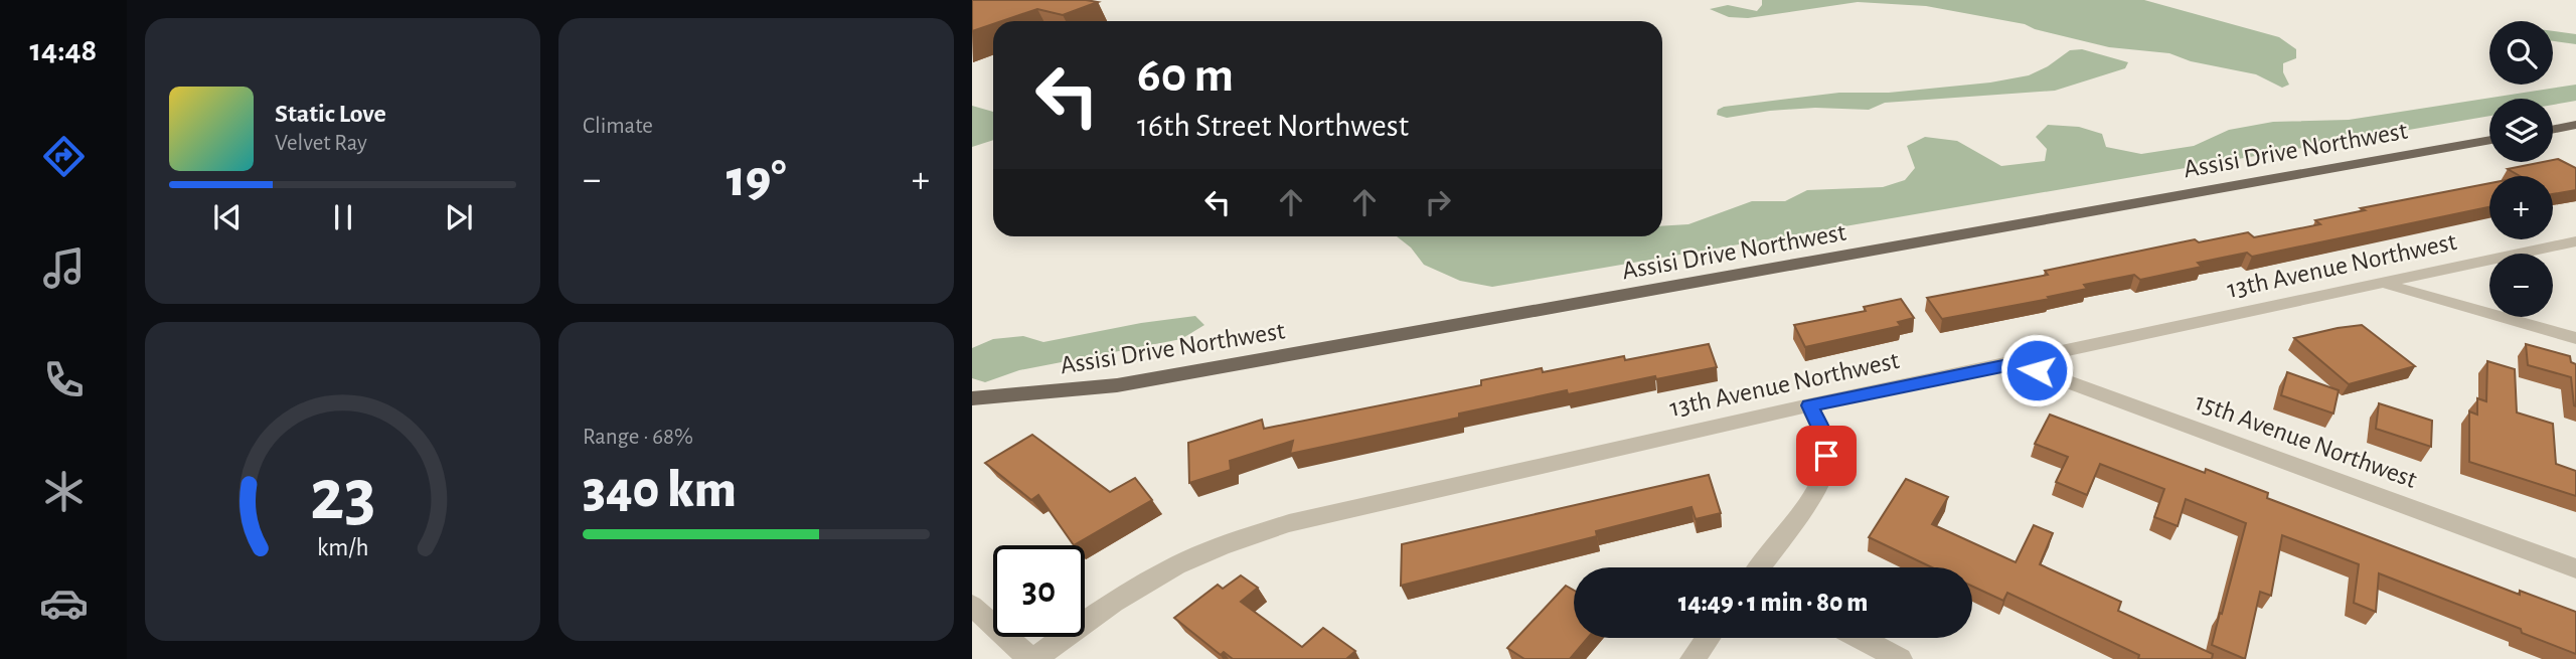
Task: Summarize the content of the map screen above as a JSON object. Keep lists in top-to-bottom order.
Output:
{
  "streets": {
    "main road": ["Assisi Drive Northwest"],
    "street": ["13th Avenue Northwest", "15th Avenue Northwest"]
  },
  "crossings": [
    ["13th Avenue Northwest", "15th Avenue Northwest"]
  ],
  "page": {
    "tabs": "14:48",
    "tile": [
      "Climate",
      ["Range · 68%", "340 km"]
    ],
    "map_buttons": ["+", "−"],
    "turn": ["60 m", "16th Street Northwest"],
    "song": ["Static Love", "Velvet Ray"],
    "heat": ["−", "19°", "+"],
    "limit": "30",
    "trip": "14:49 · 1 min · 80 m",
    "gauge": ["23", "km/h"]
  }
}
